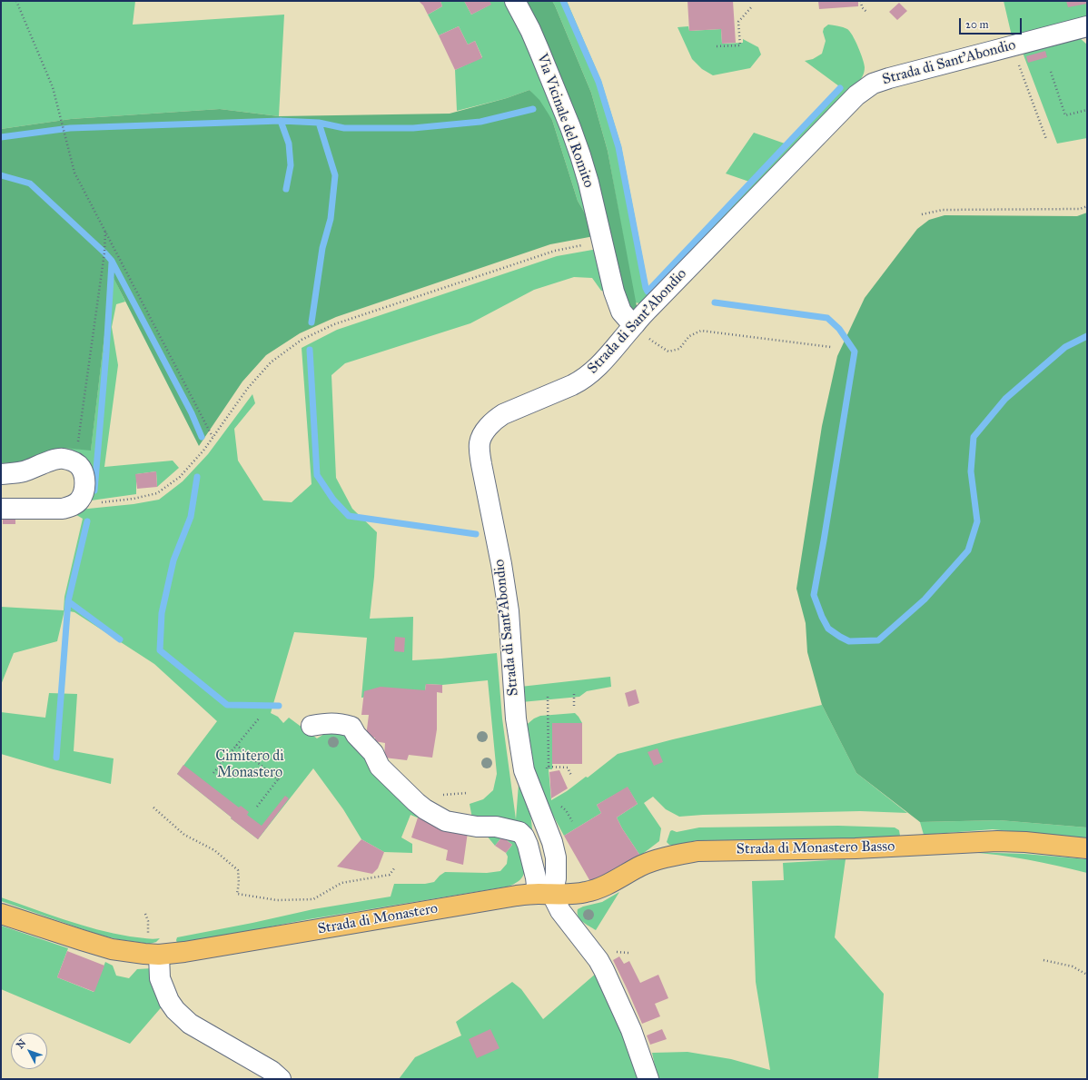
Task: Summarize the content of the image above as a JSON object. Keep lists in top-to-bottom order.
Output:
{
  "streets": {
    "main road": ["Strada di Monastero Basso", "Strada di Monastero"],
    "street": ["Strada di Sant'Abondio", "Via Vicinale del Romito"]
  },
  "crossings": [
    ["Strada di Sant'Abondio", "Via Vicinale del Romito"],
    ["Strada di Sant'Abondio", "Strada di Monastero Basso"],
    ["Strada di Sant'Abondio", "Strada di Monastero"],
    ["Strada di Monastero Basso", "Strada di Monastero"]
  ],
  "parks": ["Cimitero di Monastero"],
  "scale_bar": "20 m",
  "north": "top left"
}
